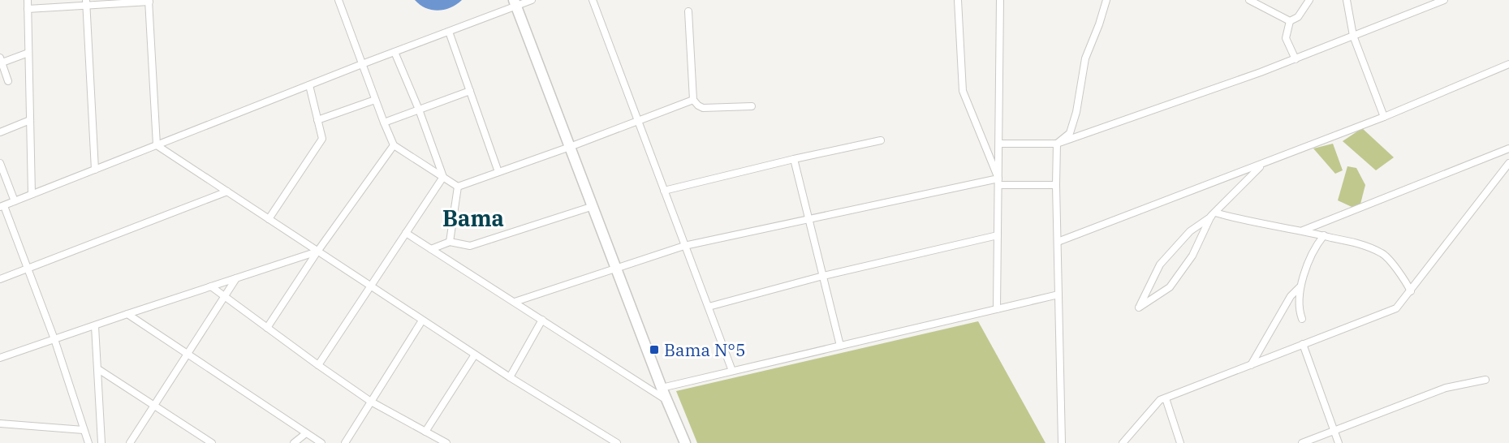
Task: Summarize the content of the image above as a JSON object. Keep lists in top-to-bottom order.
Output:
{
  "districts": ["Bama"],
  "places": {
    "transit": ["Bama N°5"]
  }
}
